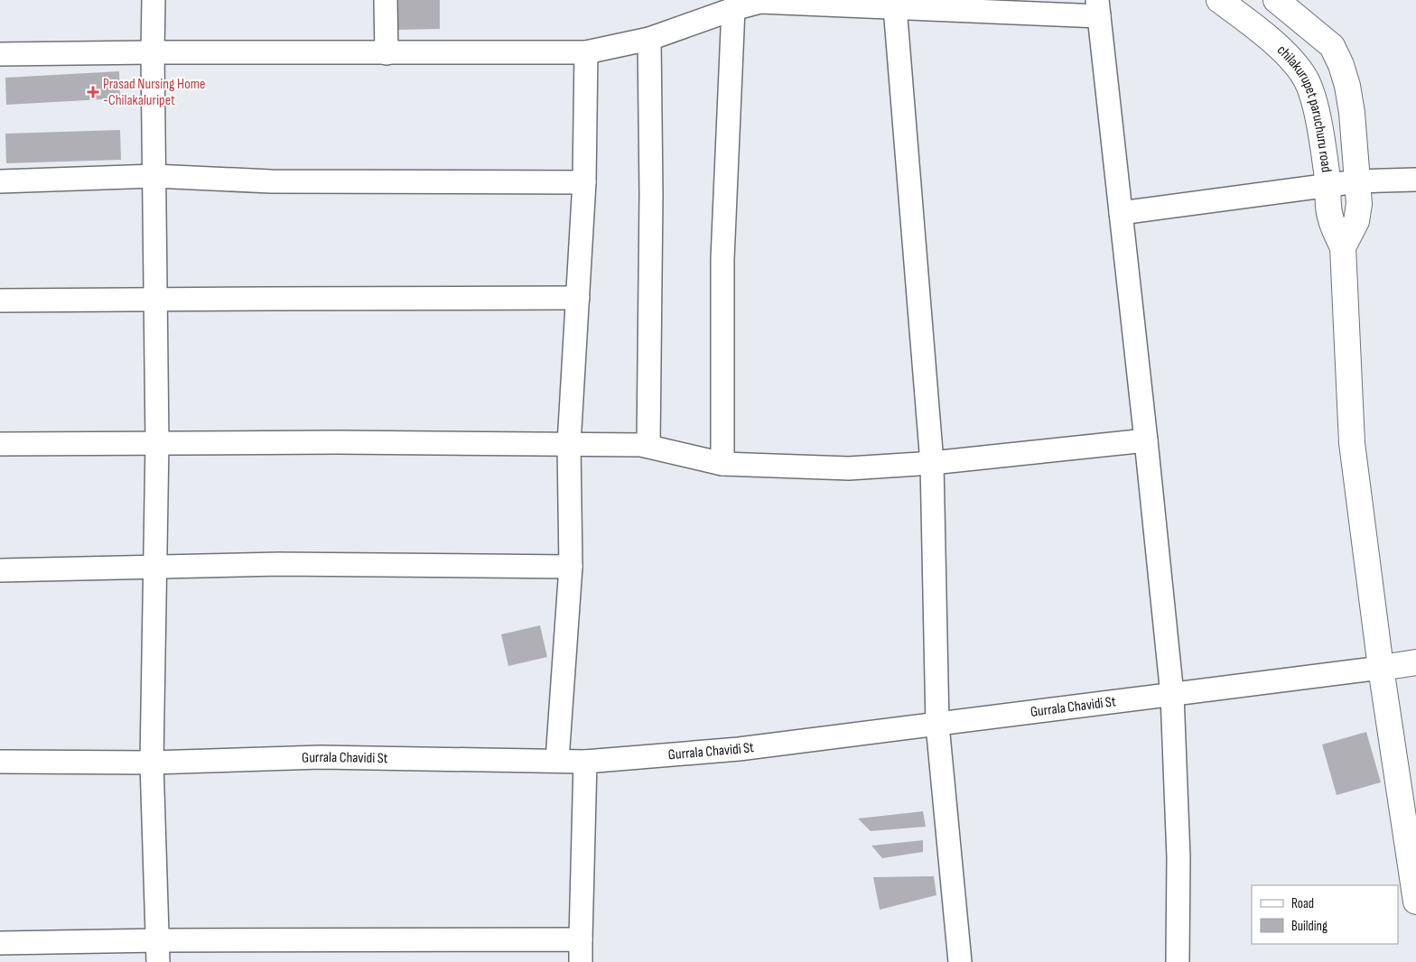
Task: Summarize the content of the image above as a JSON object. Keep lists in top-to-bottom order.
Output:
{
  "streets": {
    "street": ["chilakurupet paruchuru road", "Gurrala Chavidi St"]
  },
  "places": {
    "health": ["Prasad Nursing Home -Chilakaluripet"]
  },
  "legend": ["Road", "Building"]
}
